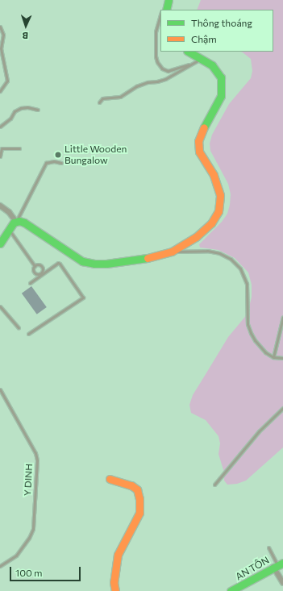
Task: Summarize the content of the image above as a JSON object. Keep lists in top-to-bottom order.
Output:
{
  "streets": {
    "main road": ["AN TÔN"],
    "lane": ["Y DINH"]
  },
  "places": ["Little Wooden Bungalow"],
  "legend": ["Thông thoáng", "Chậm"],
  "scale_bar": "100 m",
  "north": "bottom"
}
